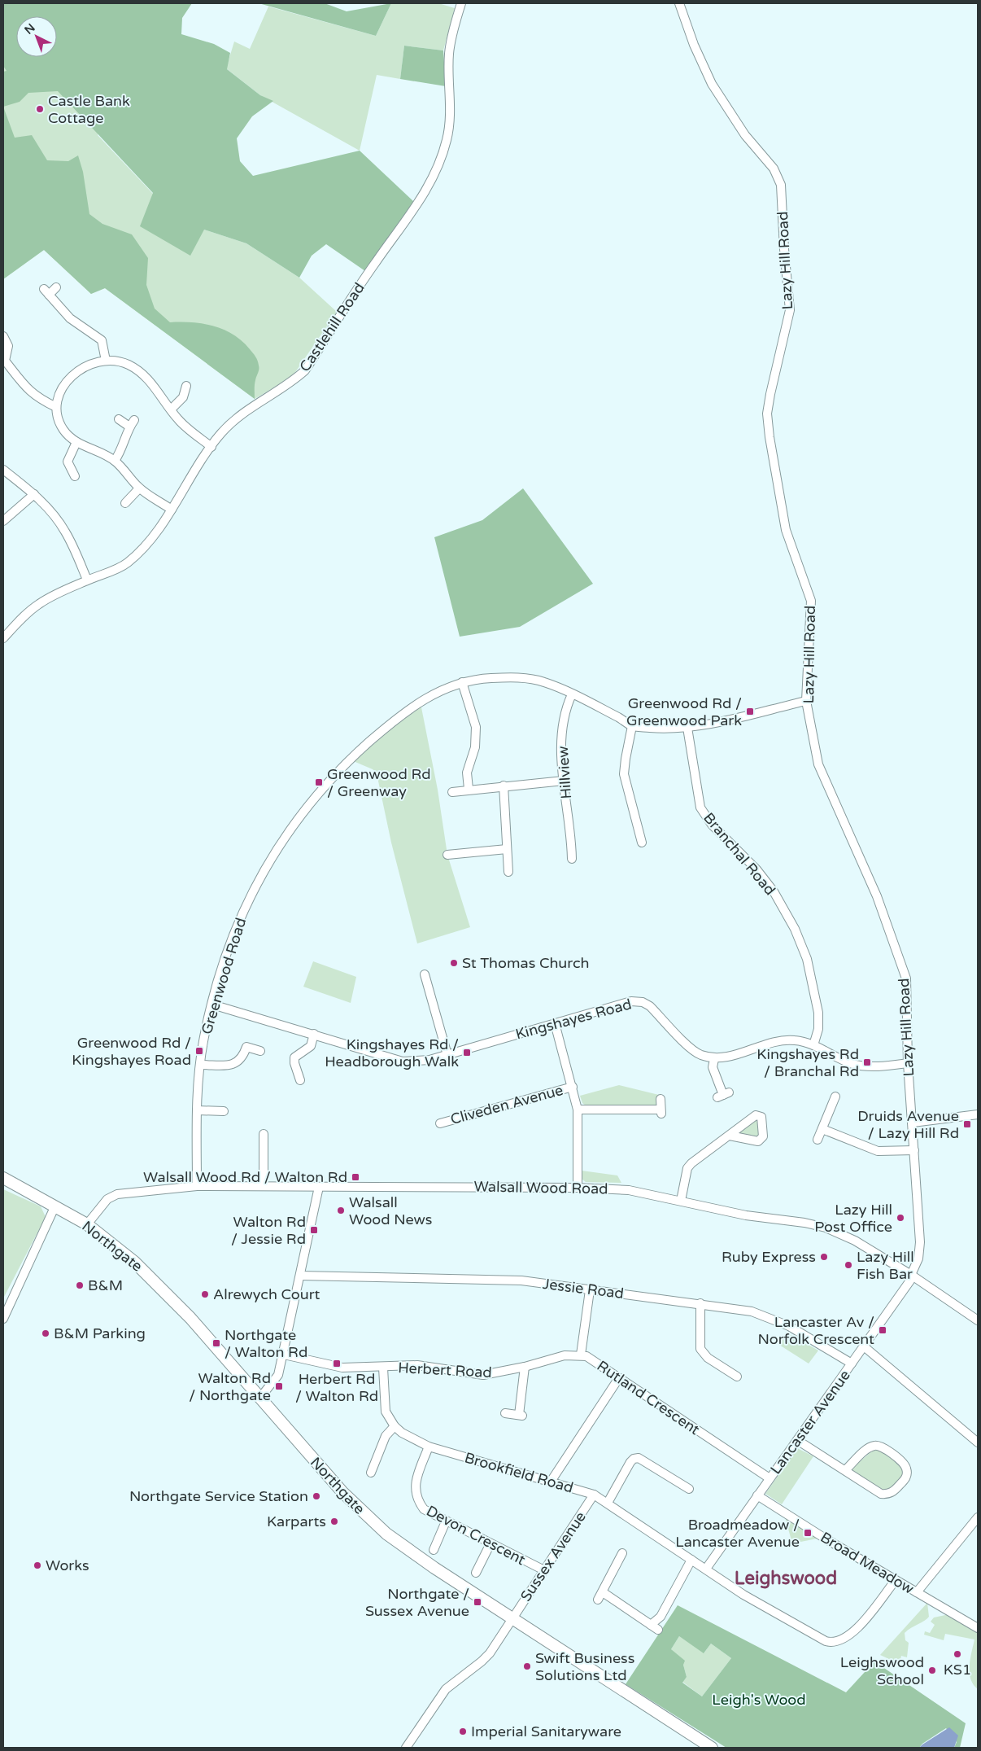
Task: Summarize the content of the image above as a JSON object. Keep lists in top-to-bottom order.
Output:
{
  "streets": {
    "main road": ["Northgate"],
    "street": [
      "Lazy Hill Road",
      "Castlehill Road",
      "Hillview",
      "Branchal Road",
      "Greenwood Road",
      "Kingshayes Road",
      "Cliveden Avenue",
      "Walsall Wood Road",
      "Jessie Road",
      "Herbert Road",
      "Rutland Crescent",
      "Lancaster Avenue",
      "Brookfield Road",
      "Devon Crescent",
      "Sussex Avenue",
      "Broad Meadow"
    ]
  },
  "crossings": [
    ["Lazy Hill Road", "Greenwood Road"],
    ["Lazy Hill Road", "Walsall Wood Road"],
    ["Lazy Hill Road", "Lancaster Avenue"],
    ["Hillview", "Greenwood Road"],
    ["Branchal Road", "Greenwood Road"],
    ["Greenwood Road", "Kingshayes Road"],
    ["Greenwood Road", "Walsall Wood Road"],
    ["Walsall Wood Road", "Northgate"],
    ["Walsall Wood Road", "Lancaster Avenue"],
    ["Northgate", "Sussex Avenue"],
    ["Jessie Road", "Rutland Crescent"],
    ["Jessie Road", "Lancaster Avenue"],
    ["Herbert Road", "Rutland Crescent"],
    ["Herbert Road", "Brookfield Road"],
    ["Rutland Crescent", "Lancaster Avenue"],
    ["Lancaster Avenue", "Brookfield Road"],
    ["Lancaster Avenue", "Broad Meadow"],
    ["Brookfield Road", "Devon Crescent"],
    ["Brookfield Road", "Sussex Avenue"],
    ["Brookfield Road", "Broad Meadow"],
    ["Devon Crescent", "Sussex Avenue"]
  ],
  "districts": ["Leighswood"],
  "parks": ["Leigh's Wood"],
  "places": {
    "other": [
      "Castle Bank Cottage",
      "St Thomas Church",
      "Walsall Wood News",
      "Lazy Hill Post Office",
      "Ruby Express",
      "Lazy Hill Fish Bar",
      "B&M",
      "Alrewych Court",
      "B&M Parking",
      "Northgate Service Station",
      "Karparts",
      "Works",
      "KS1",
      "Swift Business Solutions Ltd",
      "Leighswood School",
      "Imperial Sanitaryware"
    ],
    "transit": [
      "Greenwood Rd / Greenwood Park",
      "Greenwood Rd / Greenway",
      "Greenwood Rd / Kingshayes Road",
      "Kingshayes Rd / Headborough Walk",
      "Kingshayes Rd / Branchal Rd",
      "Druids Avenue / Lazy Hill Rd",
      "Walsall Wood Rd / Walton Rd",
      "Walton Rd / Jessie Rd",
      "Lancaster Av / Norfolk Crescent",
      "Northgate / Walton Rd",
      "Herbert Rd / Walton Rd",
      "Walton Rd / Northgate",
      "Broadmeadow / Lancaster Avenue",
      "Northgate / Sussex Avenue"
    ]
  },
  "north": "top left"
}
